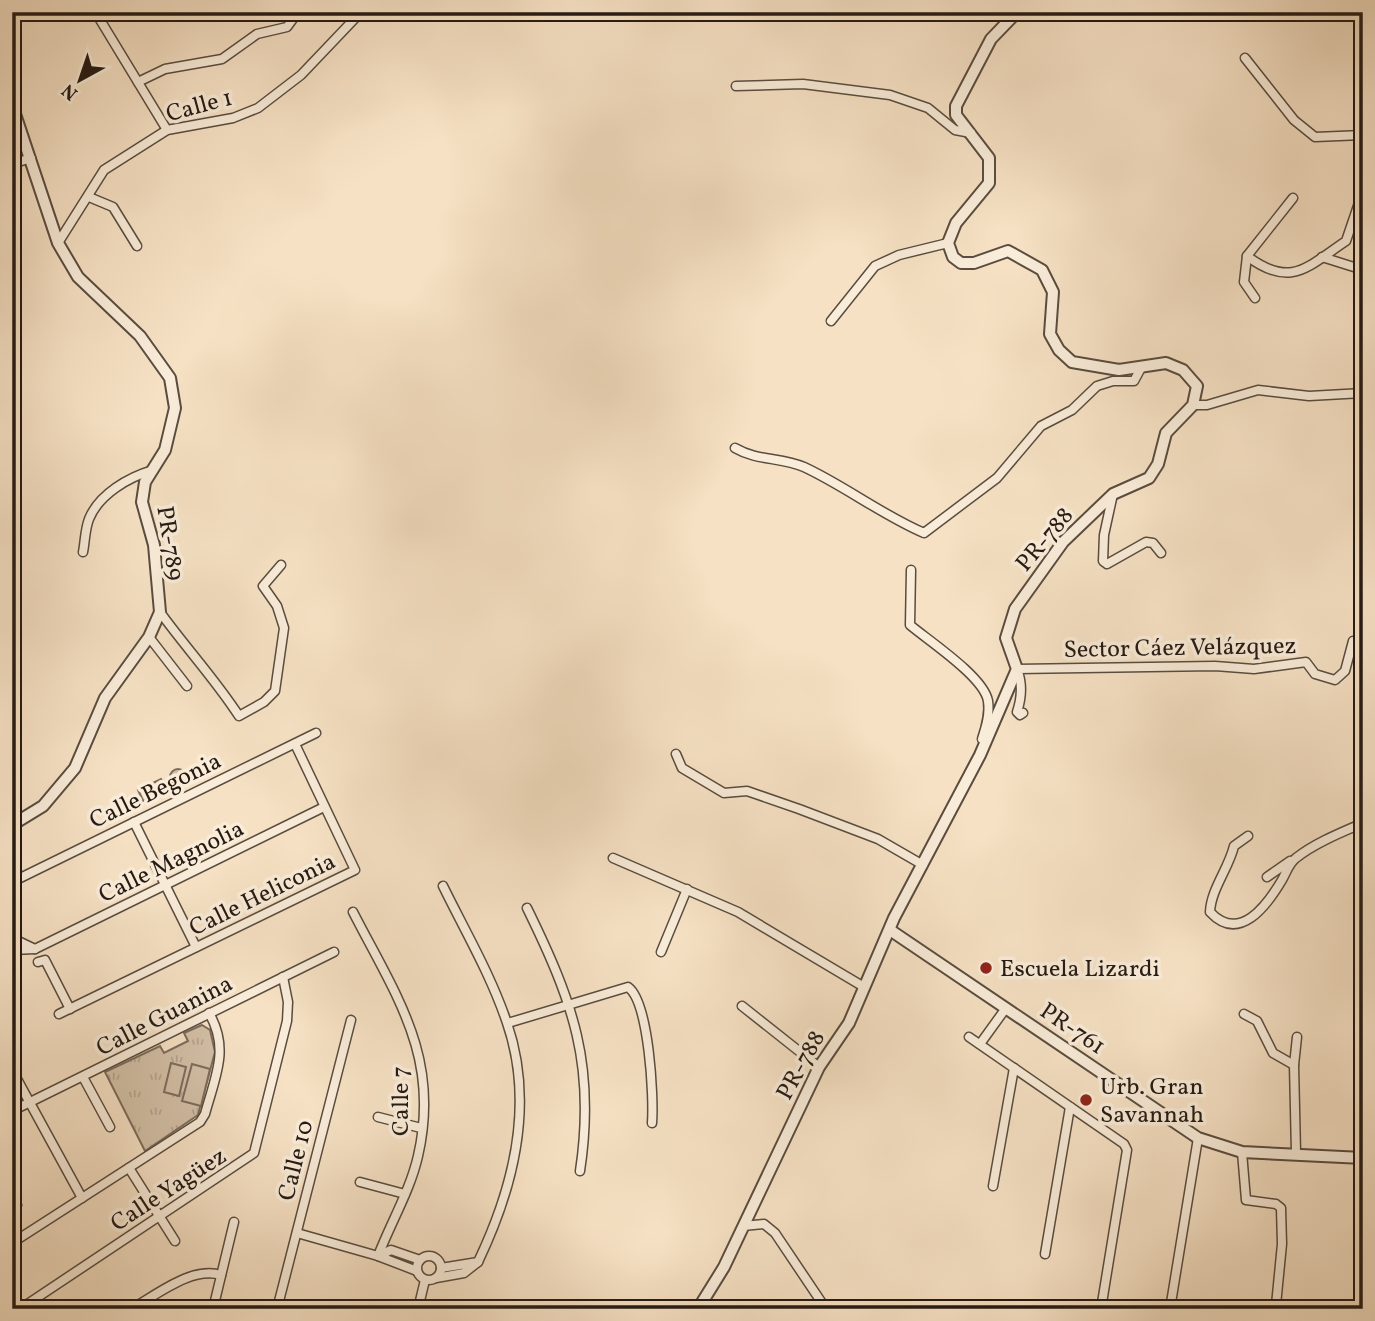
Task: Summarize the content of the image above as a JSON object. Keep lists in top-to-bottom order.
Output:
{
  "streets": {
    "street": [
      "Calle 1",
      "PR-788",
      "PR-789",
      "Sector Cáez Velázquez",
      "Calle Begonia",
      "Calle Magnolia",
      "Calle Heliconia",
      "Calle Guanina",
      "PR-761",
      "Calle 7",
      "Calle 10",
      "Calle Yagüez"
    ]
  },
  "crossings": [
    ["Calle 1", "PR-789"],
    ["PR-788", "Sector Cáez Velázquez"],
    ["PR-788", "PR-761"],
    ["Calle Begonia", "Calle Heliconia"],
    ["Calle Magnolia", "Calle Heliconia"],
    ["Calle Guanina", "Calle Yagüez"]
  ],
  "places": ["Escuela Lizardi", "Urb. Gran Savannah"],
  "north": "bottom left"
}
